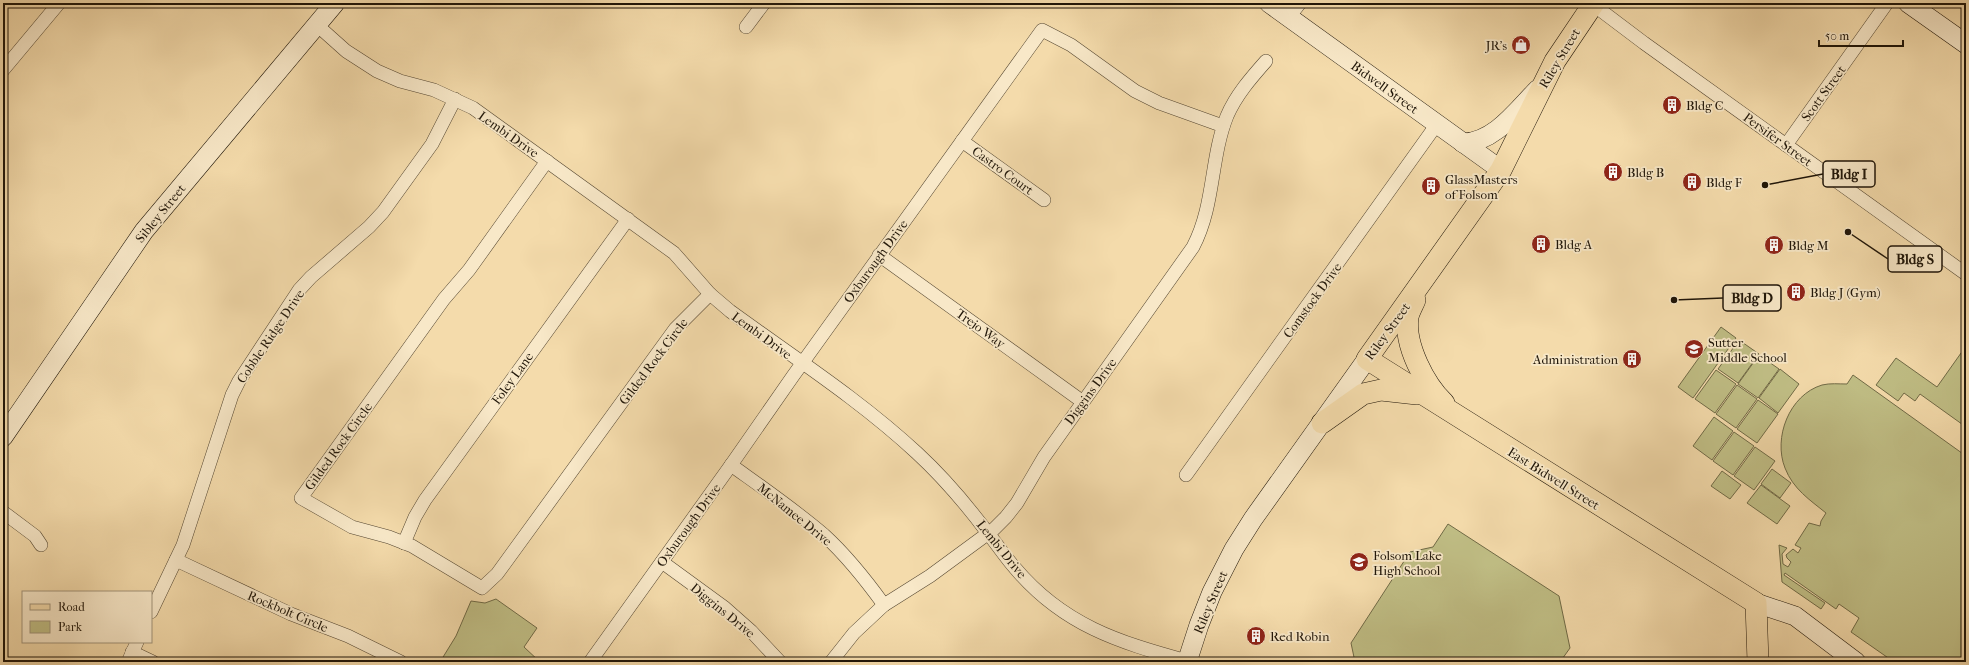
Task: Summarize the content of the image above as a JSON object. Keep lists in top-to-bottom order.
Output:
{
  "streets": {
    "main road": ["Riley Street", "East Bidwell Street"],
    "street": [
      "Bidwell Street",
      "Scott Street",
      "Lembi Drive",
      "Persifer Street",
      "Castro Court",
      "Sibley Street",
      "Oxburough Drive",
      "Comstock Drive",
      "Trejo Way",
      "Cobble Ridge Drive",
      "Gilded Rock Circle",
      "Foley Lane",
      "Diggins Drive",
      "McNamee Drive",
      "Rockbolt Circle"
    ]
  },
  "crossings": [
    ["Riley Street", "Bidwell Street"],
    ["Riley Street", "Lembi Drive"],
    ["Riley Street", "Persifer Street"],
    ["Riley Street", "East Bidwell Street"],
    ["Bidwell Street", "Comstock Drive"],
    ["Scott Street", "Persifer Street"],
    ["Lembi Drive", "Sibley Street"],
    ["Lembi Drive", "Oxburough Drive"],
    ["Lembi Drive", "Cobble Ridge Drive"],
    ["Lembi Drive", "Gilded Rock Circle"],
    ["Lembi Drive", "Foley Lane"],
    ["Lembi Drive", "Diggins Drive"],
    ["Castro Court", "Oxburough Drive"],
    ["Oxburough Drive", "Trejo Way"],
    ["Oxburough Drive", "Diggins Drive"],
    ["Oxburough Drive", "McNamee Drive"],
    ["Trejo Way", "Diggins Drive"],
    ["Cobble Ridge Drive", "Rockbolt Circle"],
    ["Gilded Rock Circle", "Foley Lane"],
    ["Diggins Drive", "McNamee Drive"]
  ],
  "places": {
    "shop": ["JR's"],
    "building": [
      "Bldg C",
      "Bldg B",
      "Bldg F",
      "GlassMasters of Folsom",
      "Bldg A",
      "Bldg M",
      "Bldg J (Gym)",
      "Administration",
      "Red Robin"
    ],
    "other": ["Bldg I", "Bldg S", "Bldg D"],
    "school or university": ["Sutter Middle School", "Folsom Lake High School"]
  },
  "legend": ["Road", "Park"],
  "scale_bar": "50 m"
}
